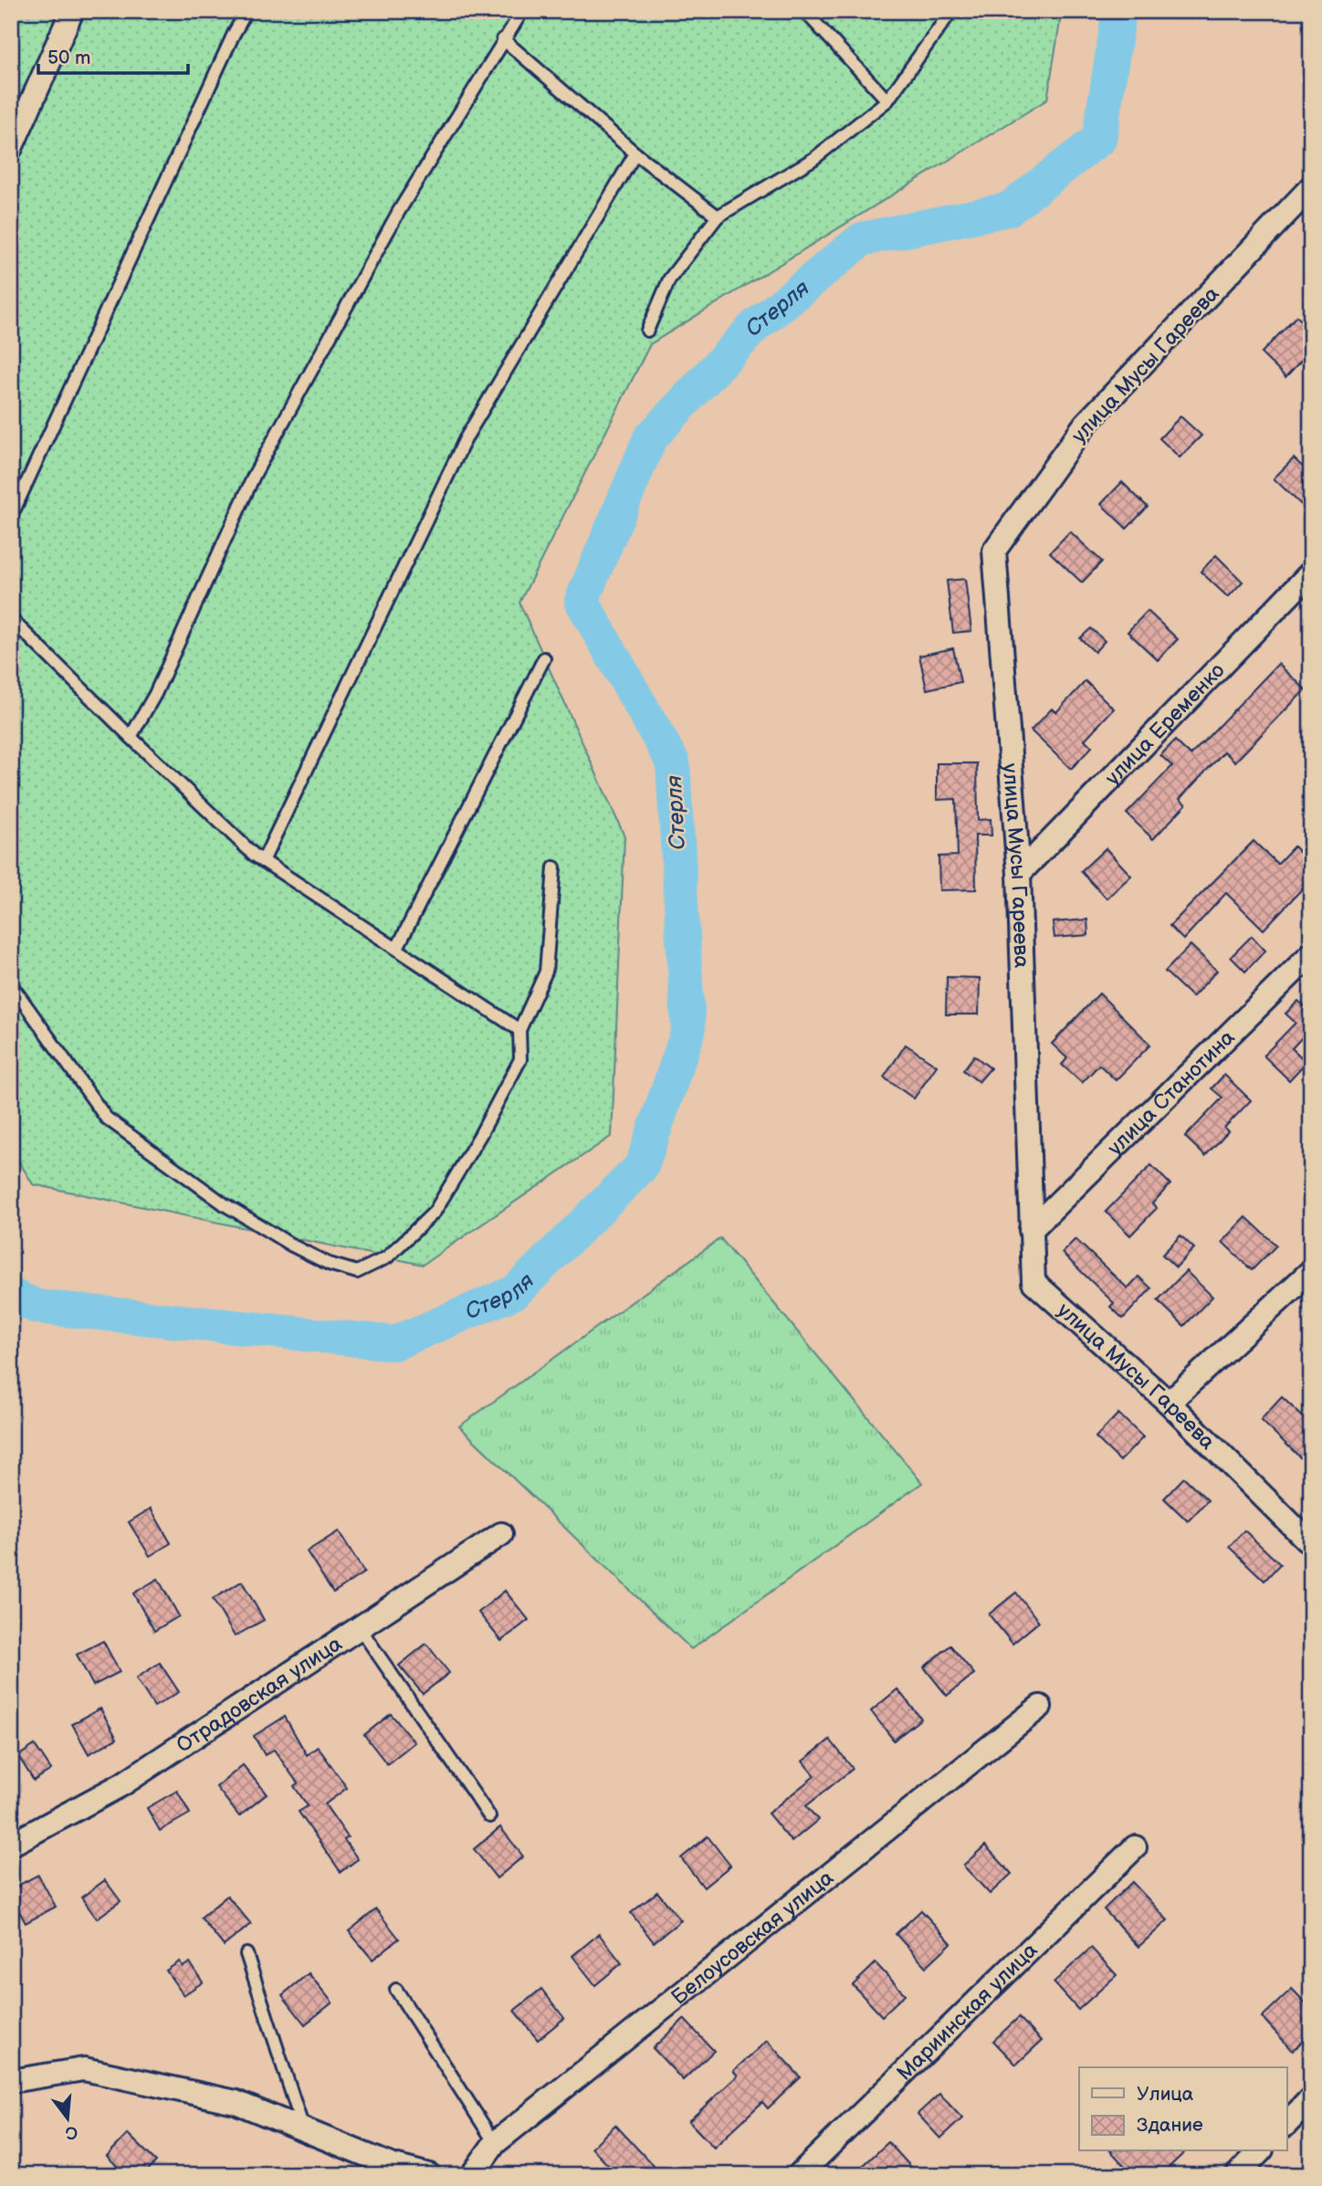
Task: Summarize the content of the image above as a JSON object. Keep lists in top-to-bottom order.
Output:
{
  "streets": {
    "street": [
      "улица Мусы Гареева",
      "улица Еременко",
      "улица Станотина",
      "Отрадовская улица",
      "Белоусовская улица",
      "Мариинская улица"
    ]
  },
  "crossings": [
    ["улица Мусы Гареева", "улица Еременко"],
    ["улица Мусы Гареева", "улица Станотина"]
  ],
  "water": ["Стерля"],
  "legend": ["Улица", "Здание"],
  "scale_bar": "50 m",
  "north": "bottom"
}
